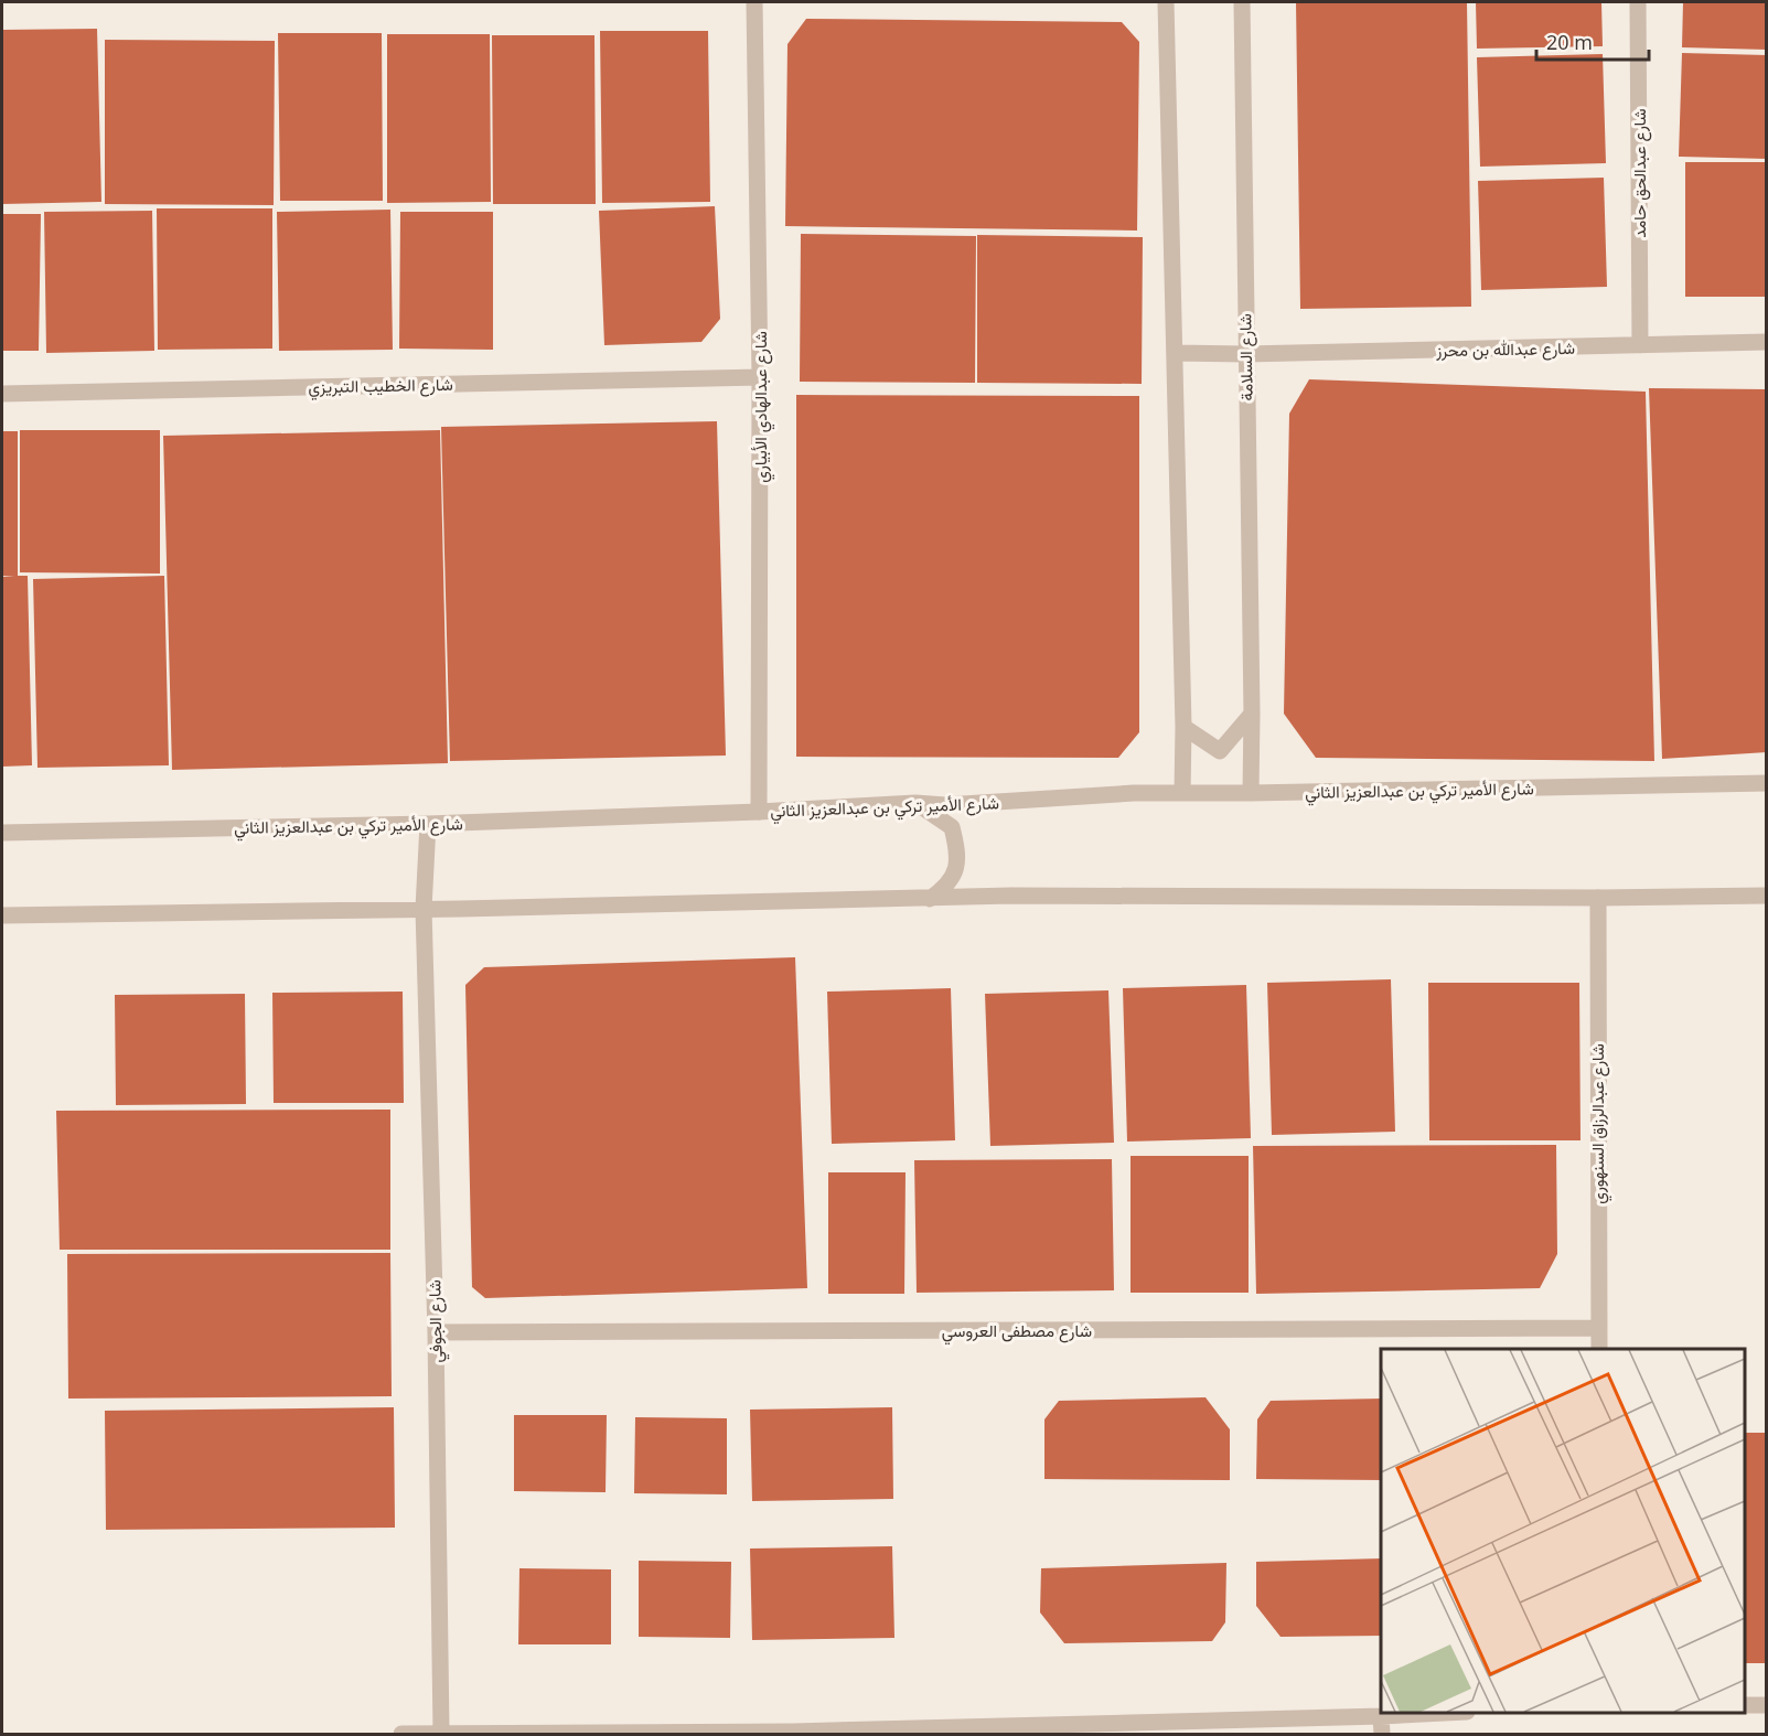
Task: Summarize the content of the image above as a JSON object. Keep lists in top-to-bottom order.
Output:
{
  "streets": {
    "street": [
      "شارع عبدالحق حامد",
      "شارع عبدالله بن محرز",
      "شارع السلامة",
      "شارع الخطيب التبريزي",
      "شارع عبدالهادي الأبياري",
      "شارع الأمير تركي بن عبدالعزيز الثاني",
      "شارع عبدالرزاق السنهوري",
      "شارع الجوفي",
      "شارع مصطفى العروسي"
    ]
  },
  "crossings": [
    ["شارع عبدالحق حامد", "شارع عبدالله بن محرز"],
    ["شارع عبدالله بن محرز", "شارع السلامة"],
    ["شارع السلامة", "شارع الأمير تركي بن عبدالعزيز الثاني"],
    ["شارع الخطيب التبريزي", "شارع عبدالهادي الأبياري"],
    ["شارع عبدالهادي الأبياري", "شارع الأمير تركي بن عبدالعزيز الثاني"],
    ["شارع الأمير تركي بن عبدالعزيز الثاني", "شارع الجوفي"],
    ["شارع عبدالرزاق السنهوري", "شارع مصطفى العروسي"],
    ["شارع الجوفي", "شارع مصطفى العروسي"]
  ],
  "scale_bar": "20 m"
}
